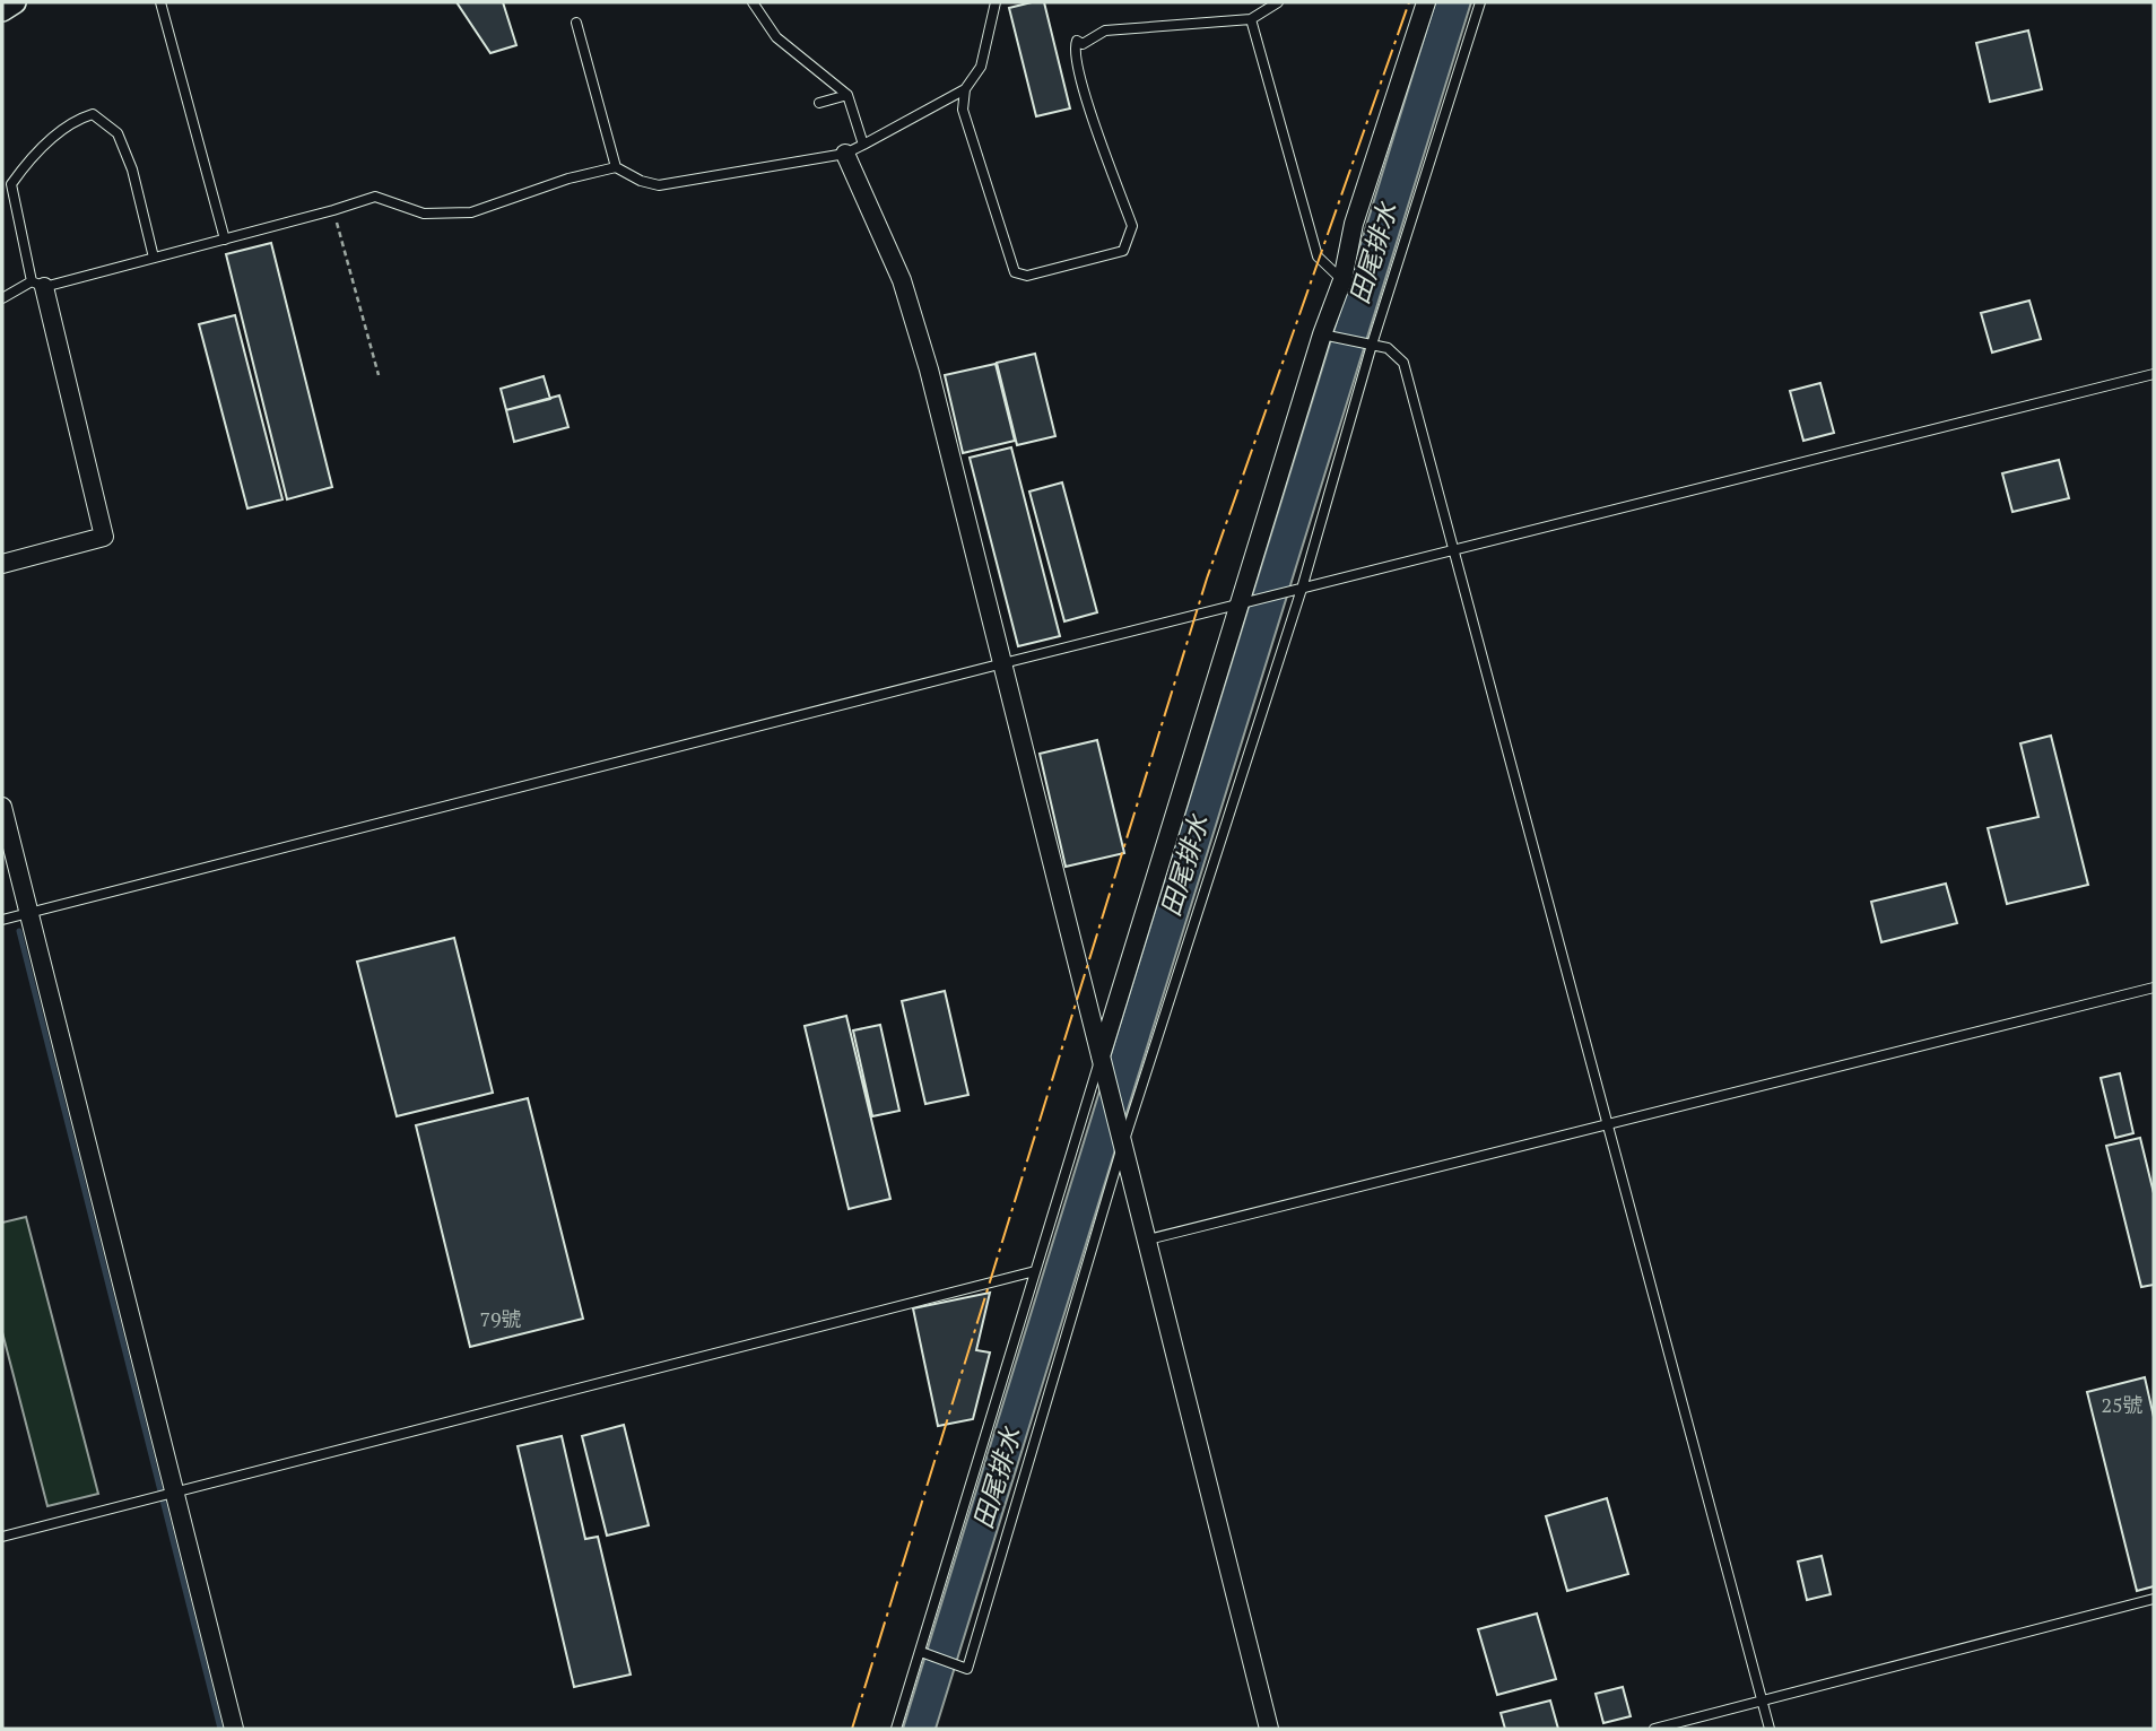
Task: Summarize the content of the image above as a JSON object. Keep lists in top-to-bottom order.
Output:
{
  "water": ["田尾排水"],
  "house_numbers": ["79號", "25號"]
}
